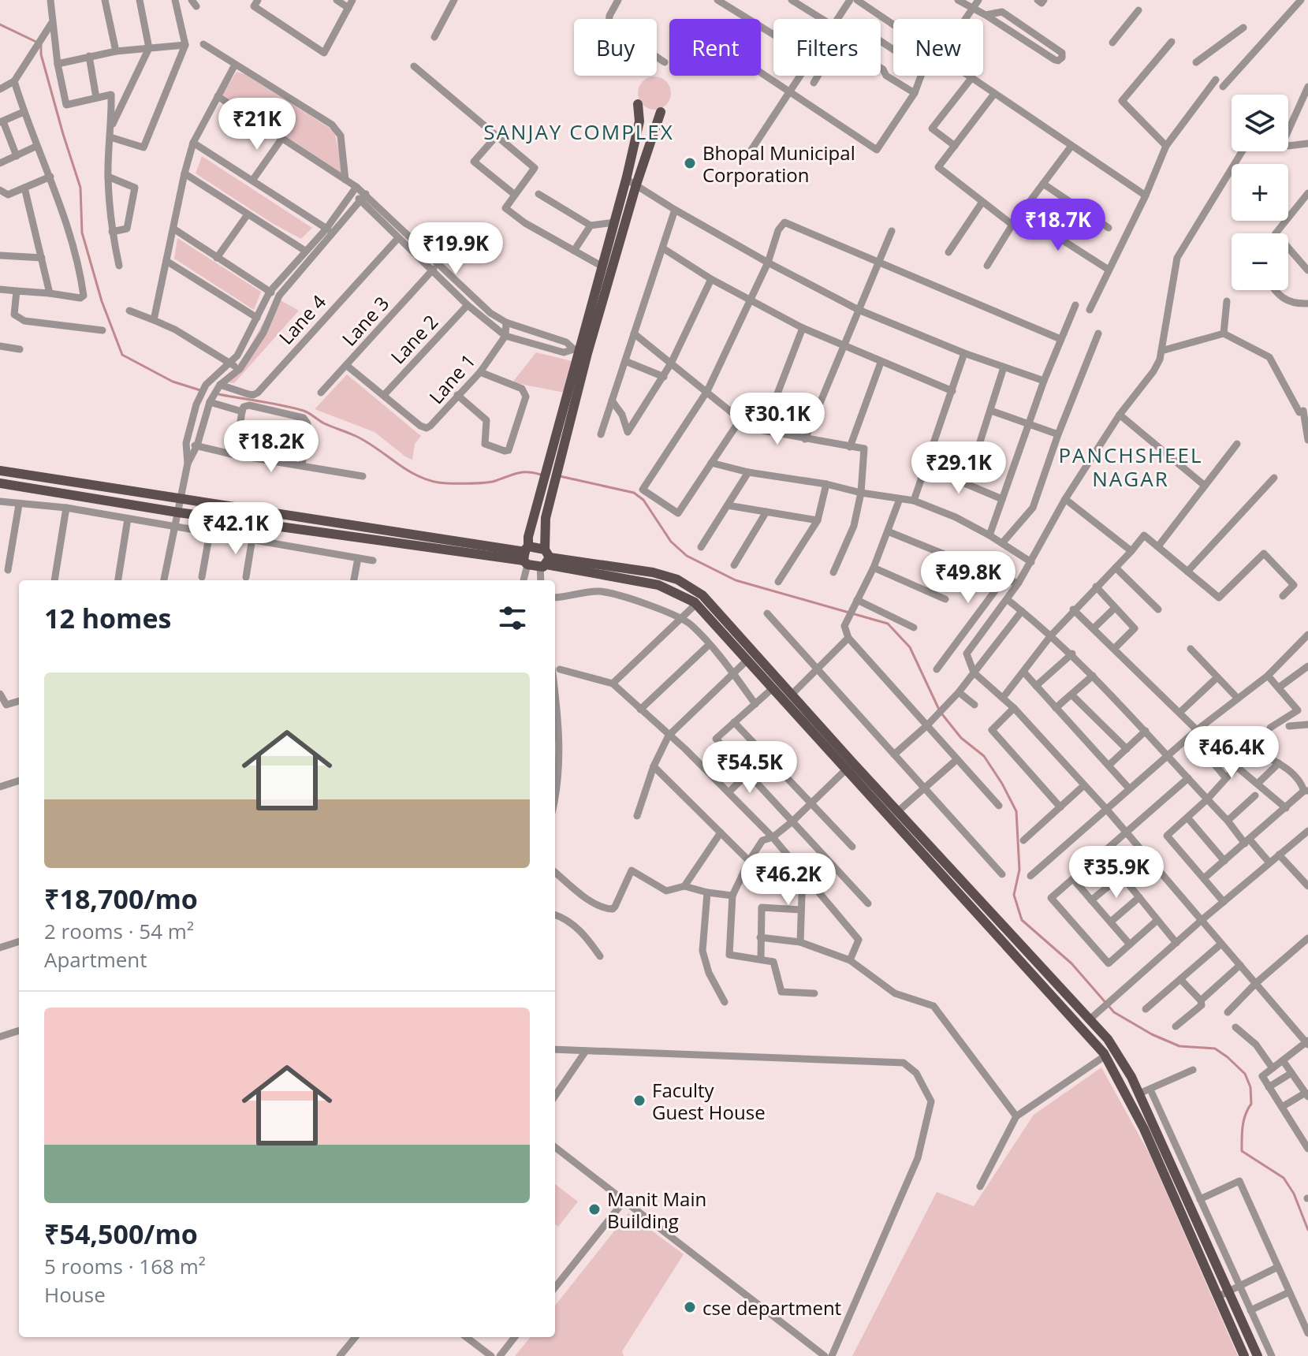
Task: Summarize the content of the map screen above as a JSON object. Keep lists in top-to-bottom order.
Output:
{
  "streets": {
    "street": [
      "Lane 4",
      "Lane 3",
      "Lane 2",
      "Lane 1"
    ]
  },
  "crossings": [
    ["Lane 3", "Lane 1"],
    ["Lane 2", "Lane 1"]
  ],
  "districts": ["SANJAY COMPLEX", "PANCHSHEEL NAGAR"],
  "places": [
    "Bhopal Municipal Corporation",
    "Faculty Guest House",
    "Manit Main Building",
    "cse department"
  ],
  "page": {
    "chip": [
      "Buy",
      "Rent",
      "Filters",
      "New"
    ],
    "map_buttons": ["+", "−"],
    "price": [
      "₹21K",
      "₹18.7K",
      "₹19.9K",
      "₹30.1K",
      "₹18.2K",
      "₹29.1K",
      "₹42.1K",
      "₹49.8K",
      "₹46.4K",
      "₹54.5K",
      "₹35.9K",
      "₹46.2K"
    ],
    "heading": "12 homes",
    "list": [
      {
        "name": "₹18,700/mo",
        "note": "2 rooms · 54 m² · Apartment"
      },
      {
        "name": "₹54,500/mo",
        "note": "5 rooms · 168 m² · House"
      }
    ]
  }
}
